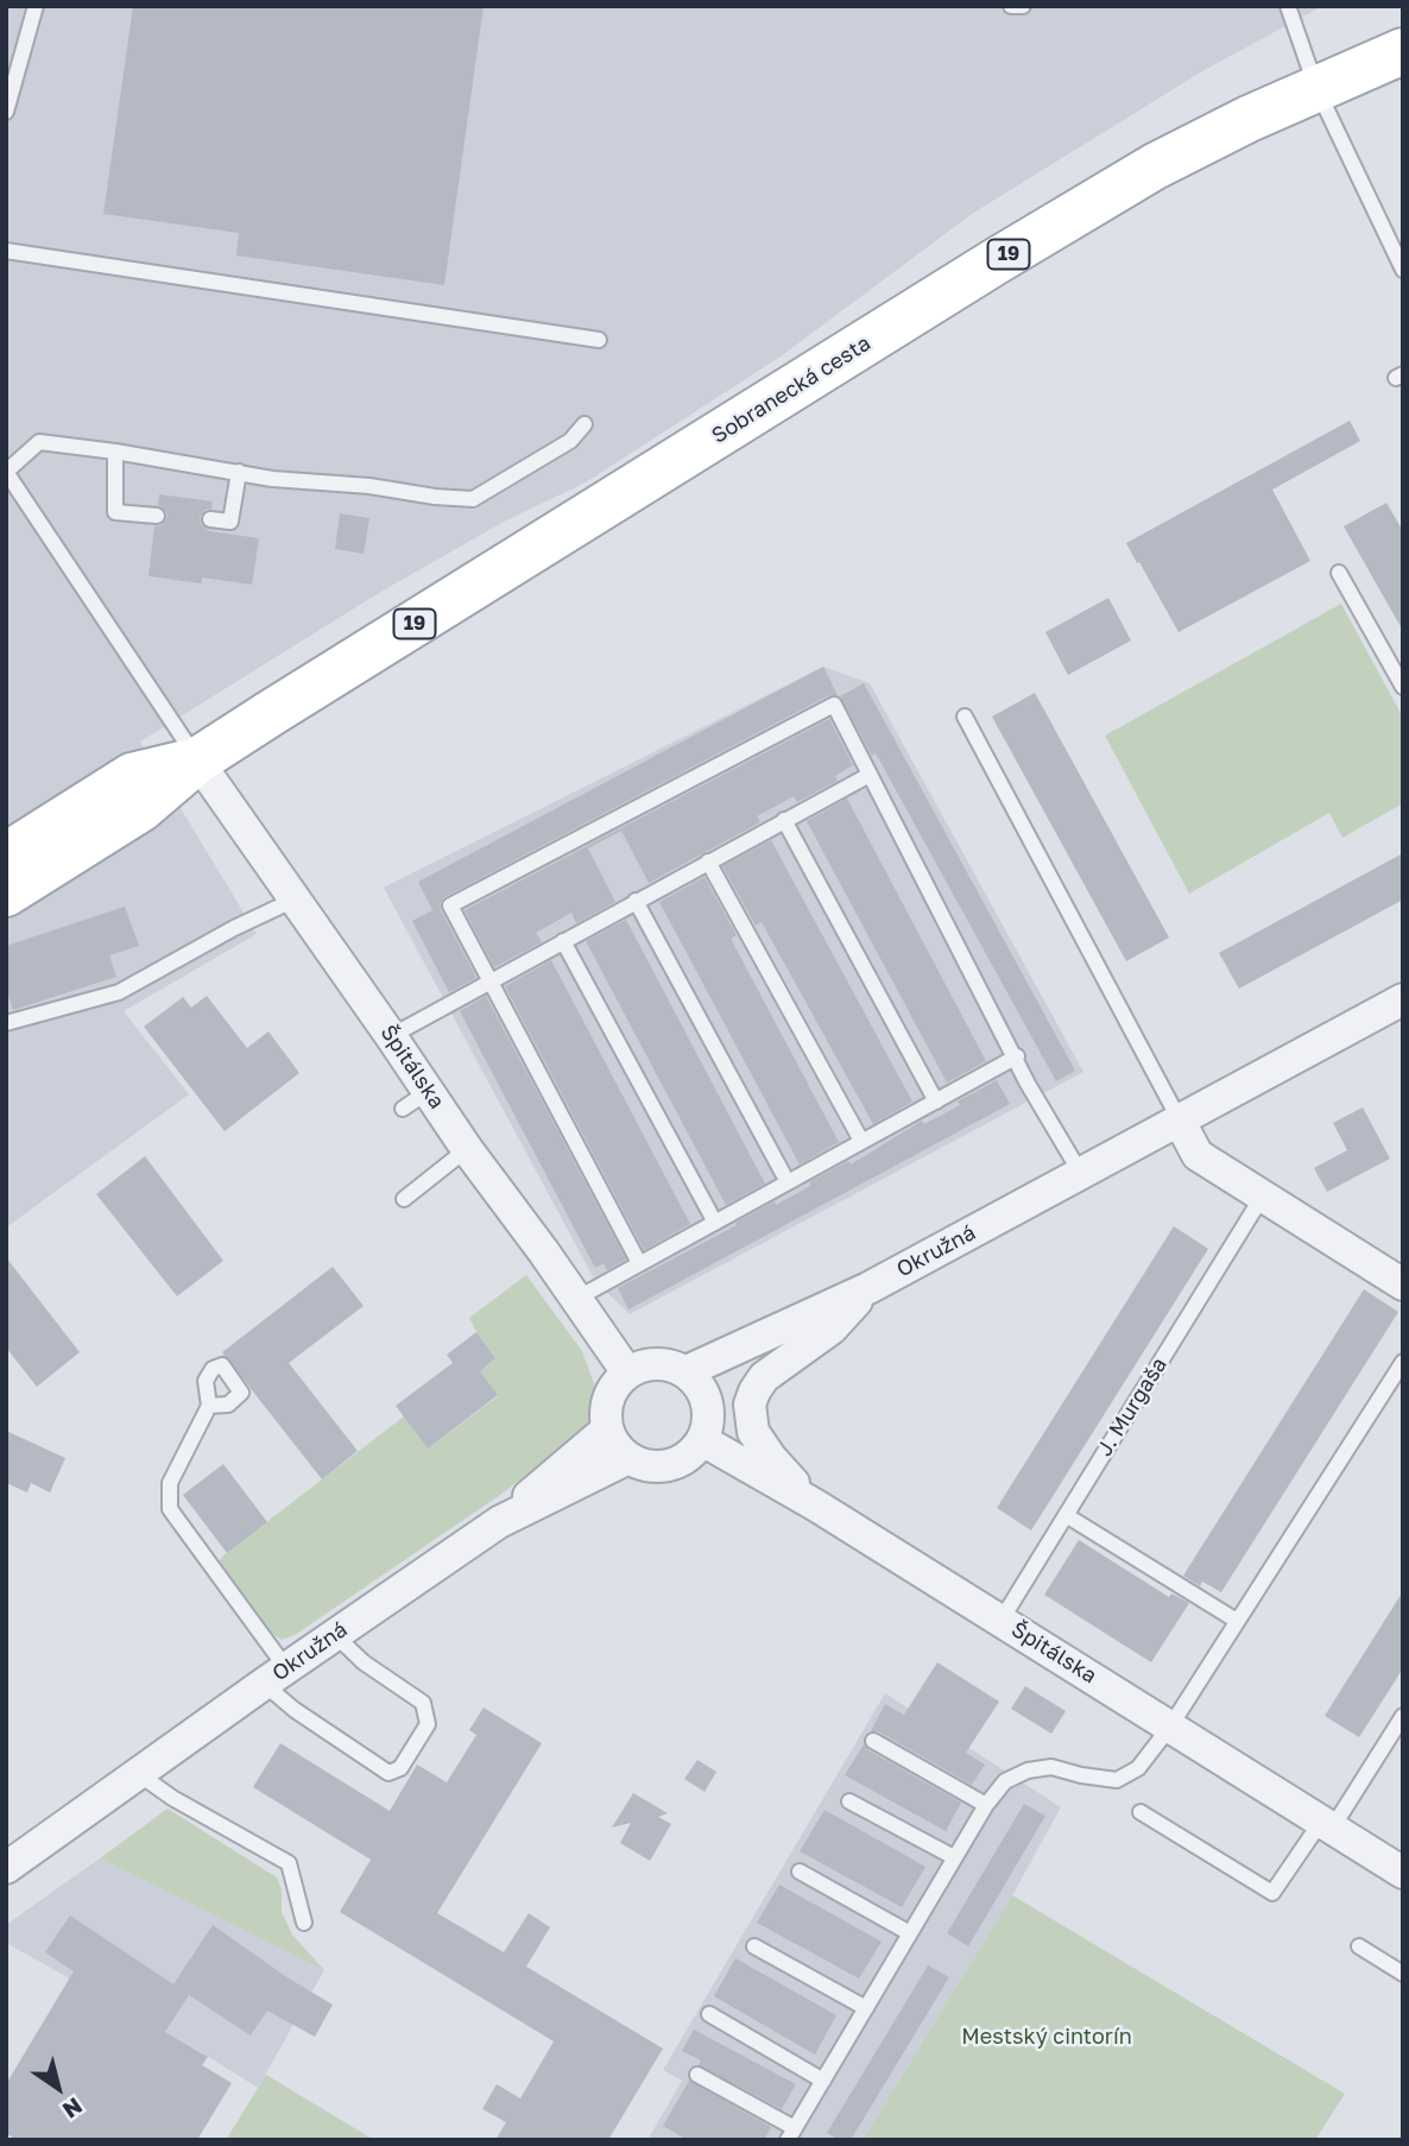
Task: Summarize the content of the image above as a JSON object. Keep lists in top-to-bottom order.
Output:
{
  "streets": {
    "main road": ["19", "Sobranecká cesta"],
    "street": ["Špitálska", "Okružná"],
    "lane": ["J. Murgaša"]
  },
  "crossings": [
    ["Sobranecká cesta", "Špitálska"],
    ["Špitálska", "Okružná"],
    ["Špitálska", "J. Murgaša"]
  ],
  "parks": ["Mestský cintorín"],
  "north": "bottom right"
}
